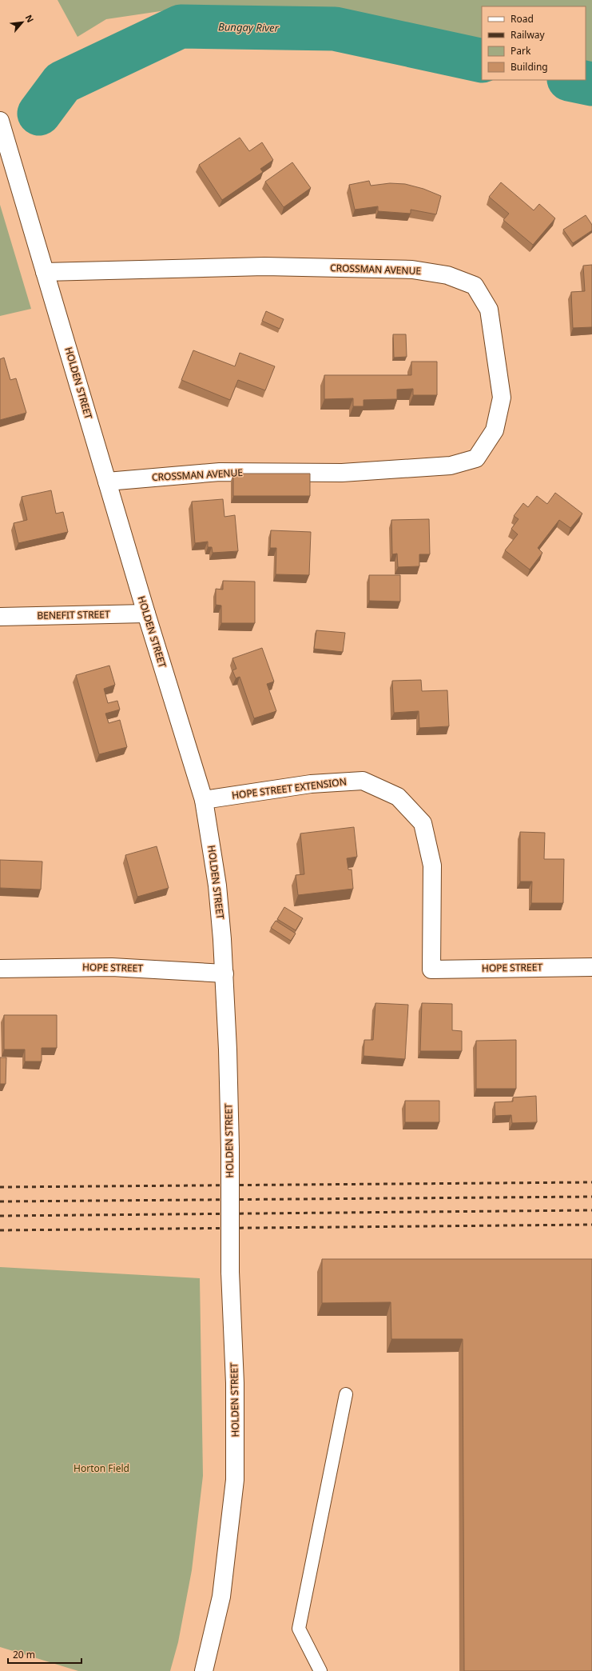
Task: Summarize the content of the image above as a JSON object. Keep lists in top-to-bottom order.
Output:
{
  "streets": {
    "street": [
      "CROSSMAN AVENUE",
      "HOLDEN STREET",
      "BENEFIT STREET",
      "HOPE STREET EXTENSION",
      "HOPE STREET"
    ]
  },
  "crossings": [
    ["CROSSMAN AVENUE", "HOLDEN STREET"],
    ["HOLDEN STREET", "BENEFIT STREET"],
    ["HOLDEN STREET", "HOPE STREET EXTENSION"],
    ["HOLDEN STREET", "HOPE STREET"],
    ["HOPE STREET EXTENSION", "HOPE STREET"]
  ],
  "water": ["Bungay River"],
  "parks": ["Horton Field"],
  "legend": [
    "Road",
    "Railway",
    "Park",
    "Building"
  ],
  "scale_bar": "20 m",
  "north": "top right"
}
